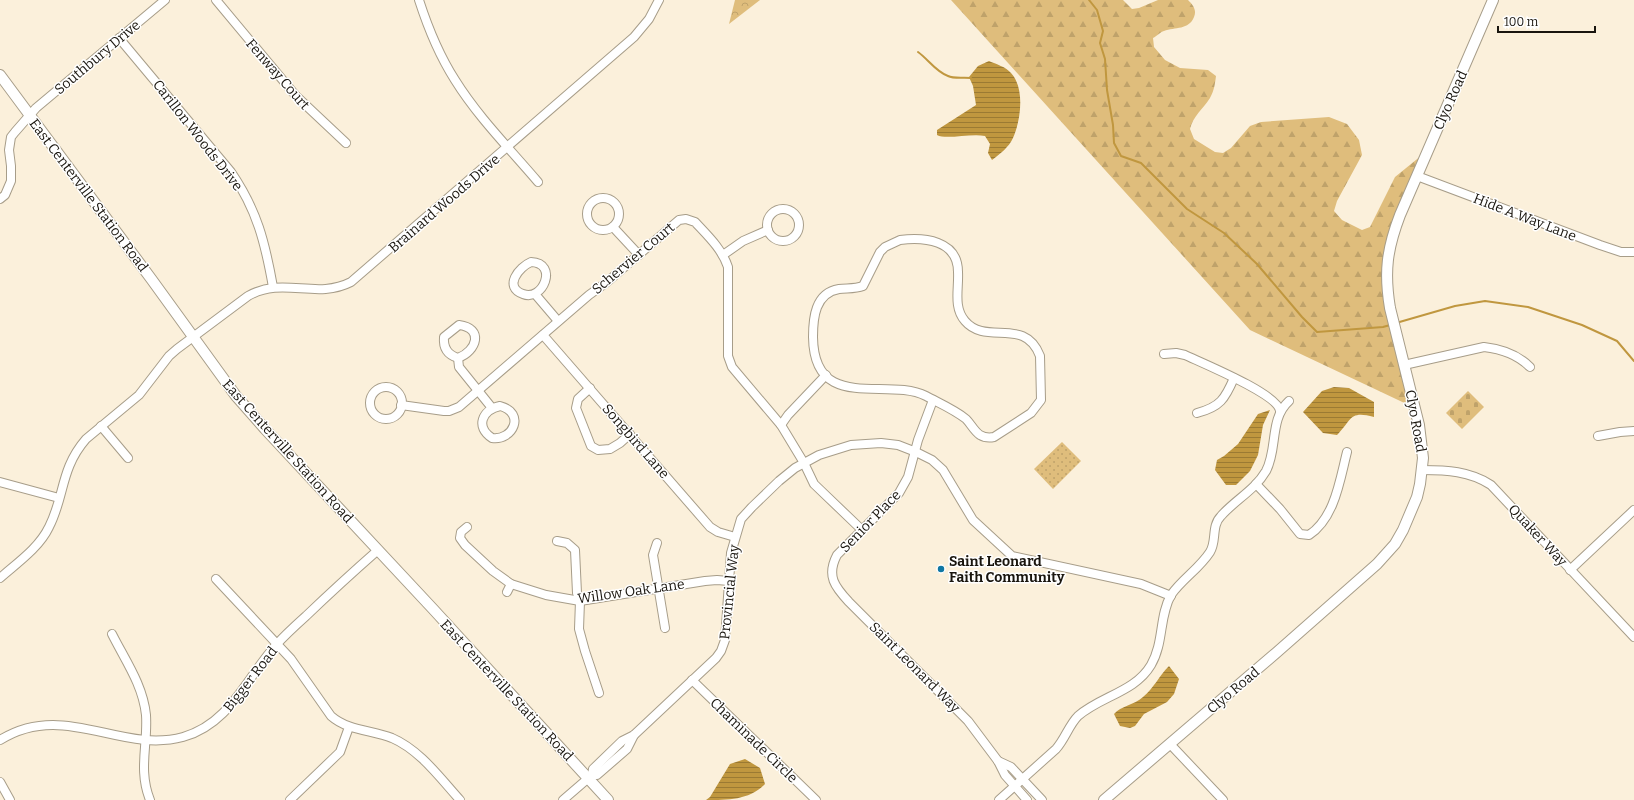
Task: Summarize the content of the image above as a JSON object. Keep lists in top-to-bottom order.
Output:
{
  "streets": {
    "street": [
      "Southbury Drive",
      "Fenway Court",
      "Clyo Road",
      "Carillon Woods Drive",
      "East Centerville Station Road",
      "Brainard Woods Drive",
      "Hide A Way Lane",
      "Schervier Court",
      "Songbird Lane",
      "Senior Place",
      "Quaker Way",
      "Willow Oak Lane",
      "Provincial Way",
      "Saint Leonard Way",
      "Bigger Road",
      "Chaminade Circle"
    ]
  },
  "crossings": [
    ["Southbury Drive", "Carillon Woods Drive"],
    ["Southbury Drive", "East Centerville Station Road"],
    ["Clyo Road", "Hide A Way Lane"],
    ["Clyo Road", "Quaker Way"],
    ["Carillon Woods Drive", "Brainard Woods Drive"],
    ["East Centerville Station Road", "Brainard Woods Drive"],
    ["East Centerville Station Road", "Provincial Way"],
    ["East Centerville Station Road", "Bigger Road"],
    ["Schervier Court", "Songbird Lane"],
    ["Schervier Court", "Senior Place"],
    ["Schervier Court", "Provincial Way"],
    ["Songbird Lane", "Provincial Way"],
    ["Senior Place", "Provincial Way"],
    ["Senior Place", "Saint Leonard Way"],
    ["Willow Oak Lane", "Provincial Way"],
    ["Provincial Way", "Chaminade Circle"]
  ],
  "places": ["Saint Leonard Faith Community"],
  "scale_bar": "100 m"
}
